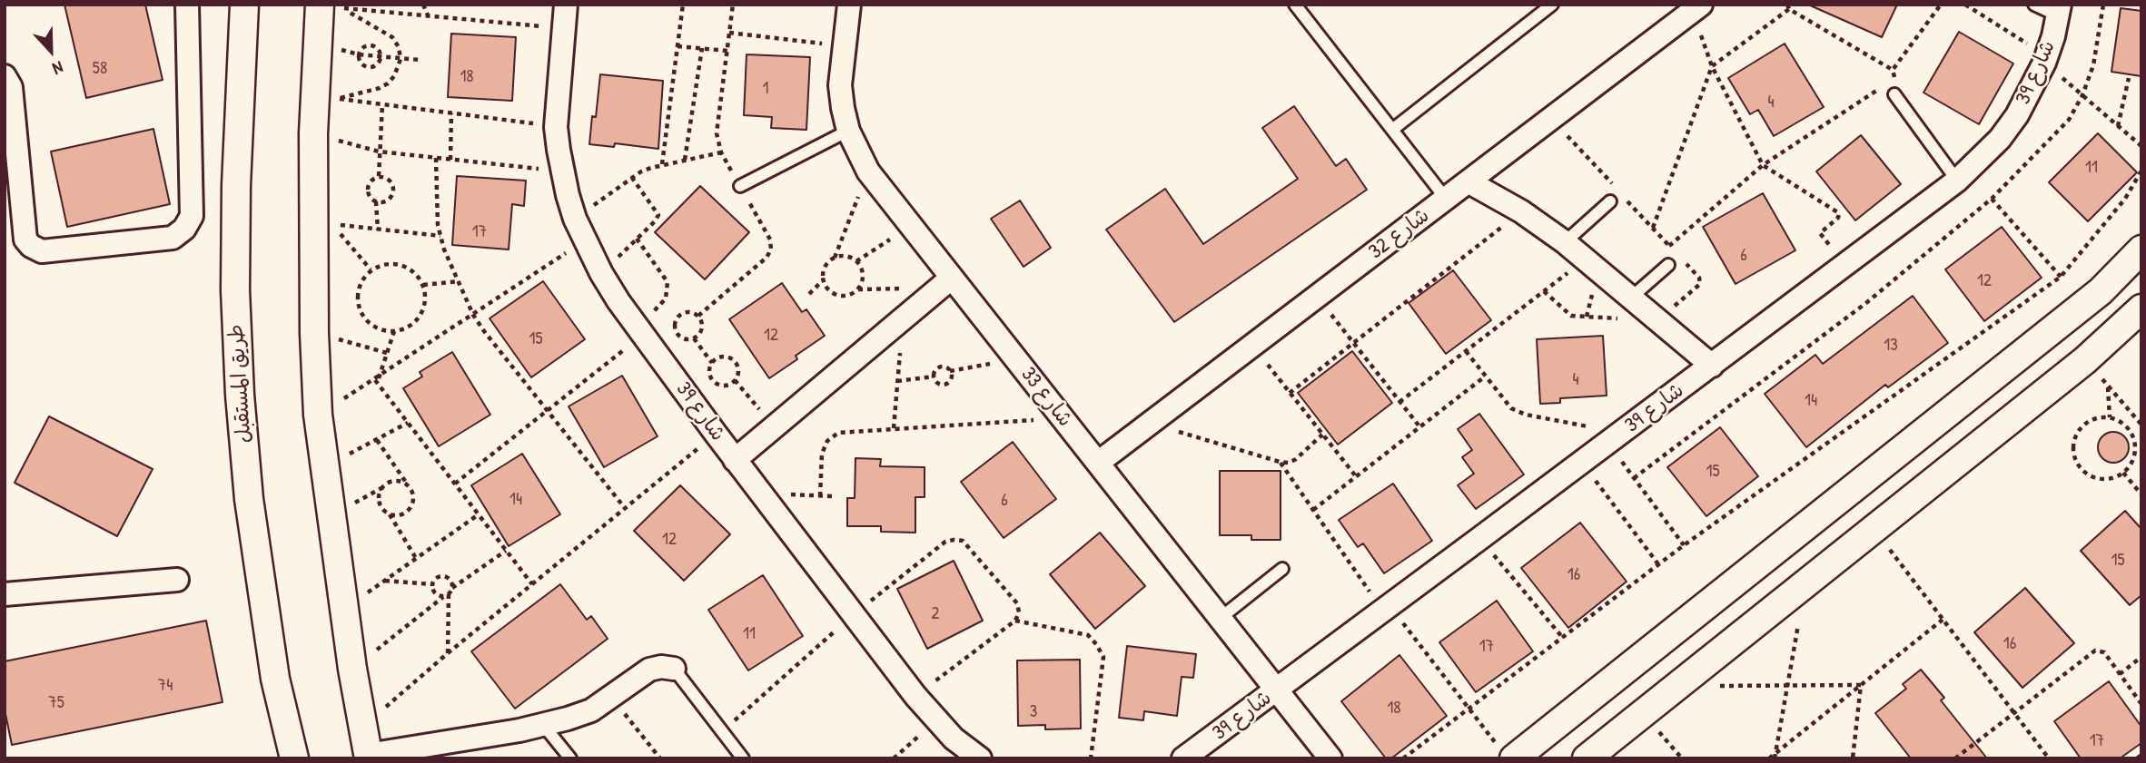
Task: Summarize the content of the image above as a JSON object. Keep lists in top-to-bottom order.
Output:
{
  "streets": {
    "street": [
      "شارع 39",
      "شارع 32",
      "طريق المستقبل",
      "شارع 33"
    ]
  },
  "crossings": [
    ["شارع 39", "شارع 33"],
    ["شارع 32", "شارع 33"]
  ],
  "house_numbers": [
    "58",
    "18",
    "1",
    "4",
    "11",
    "17",
    "6",
    "12",
    "12",
    "15",
    "13",
    "4",
    "14",
    "15",
    "14",
    "6",
    "12",
    "15",
    "16",
    "2",
    "11",
    "16",
    "17",
    "74",
    "75",
    "18",
    "3",
    "17"
  ],
  "north": "bottom"
}
